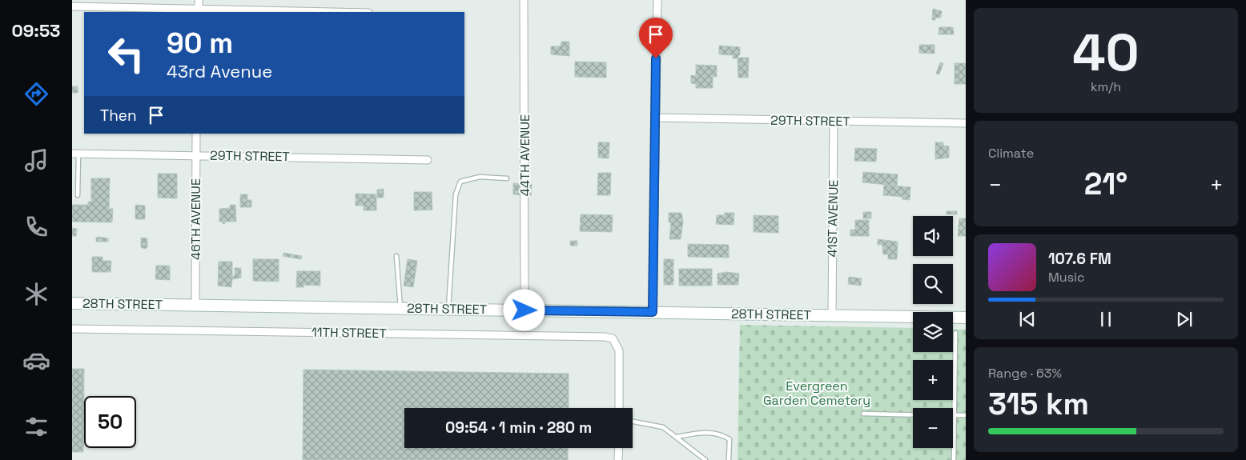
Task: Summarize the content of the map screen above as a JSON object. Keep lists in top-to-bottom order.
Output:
{
  "streets": {
    "main road": ["28TH STREET"],
    "street": [
      "29TH STREET",
      "44TH AVENUE",
      "41ST AVENUE",
      "46TH AVENUE",
      "11TH STREET"
    ]
  },
  "crossings": [
    ["29TH STREET", "41ST AVENUE"],
    ["29TH STREET", "46TH AVENUE"],
    ["44TH AVENUE", "28TH STREET"],
    ["41ST AVENUE", "28TH STREET"],
    ["46TH AVENUE", "28TH STREET"]
  ],
  "parks": ["Evergreen Garden Cemetery"],
  "page": {
    "tabs": "09:53",
    "tile": [
      ["40", "km/h"],
      "Climate",
      ["Range · 63%", "315 km"]
    ],
    "turn": ["90 m", "43rd Avenue"],
    "then": "Then",
    "heat": ["−", "21°", "+"],
    "map_buttons": ["+", "−"],
    "song": ["107.6 FM", "Music"],
    "limit": "50",
    "trip": "09:54 · 1 min · 280 m"
  }
}
